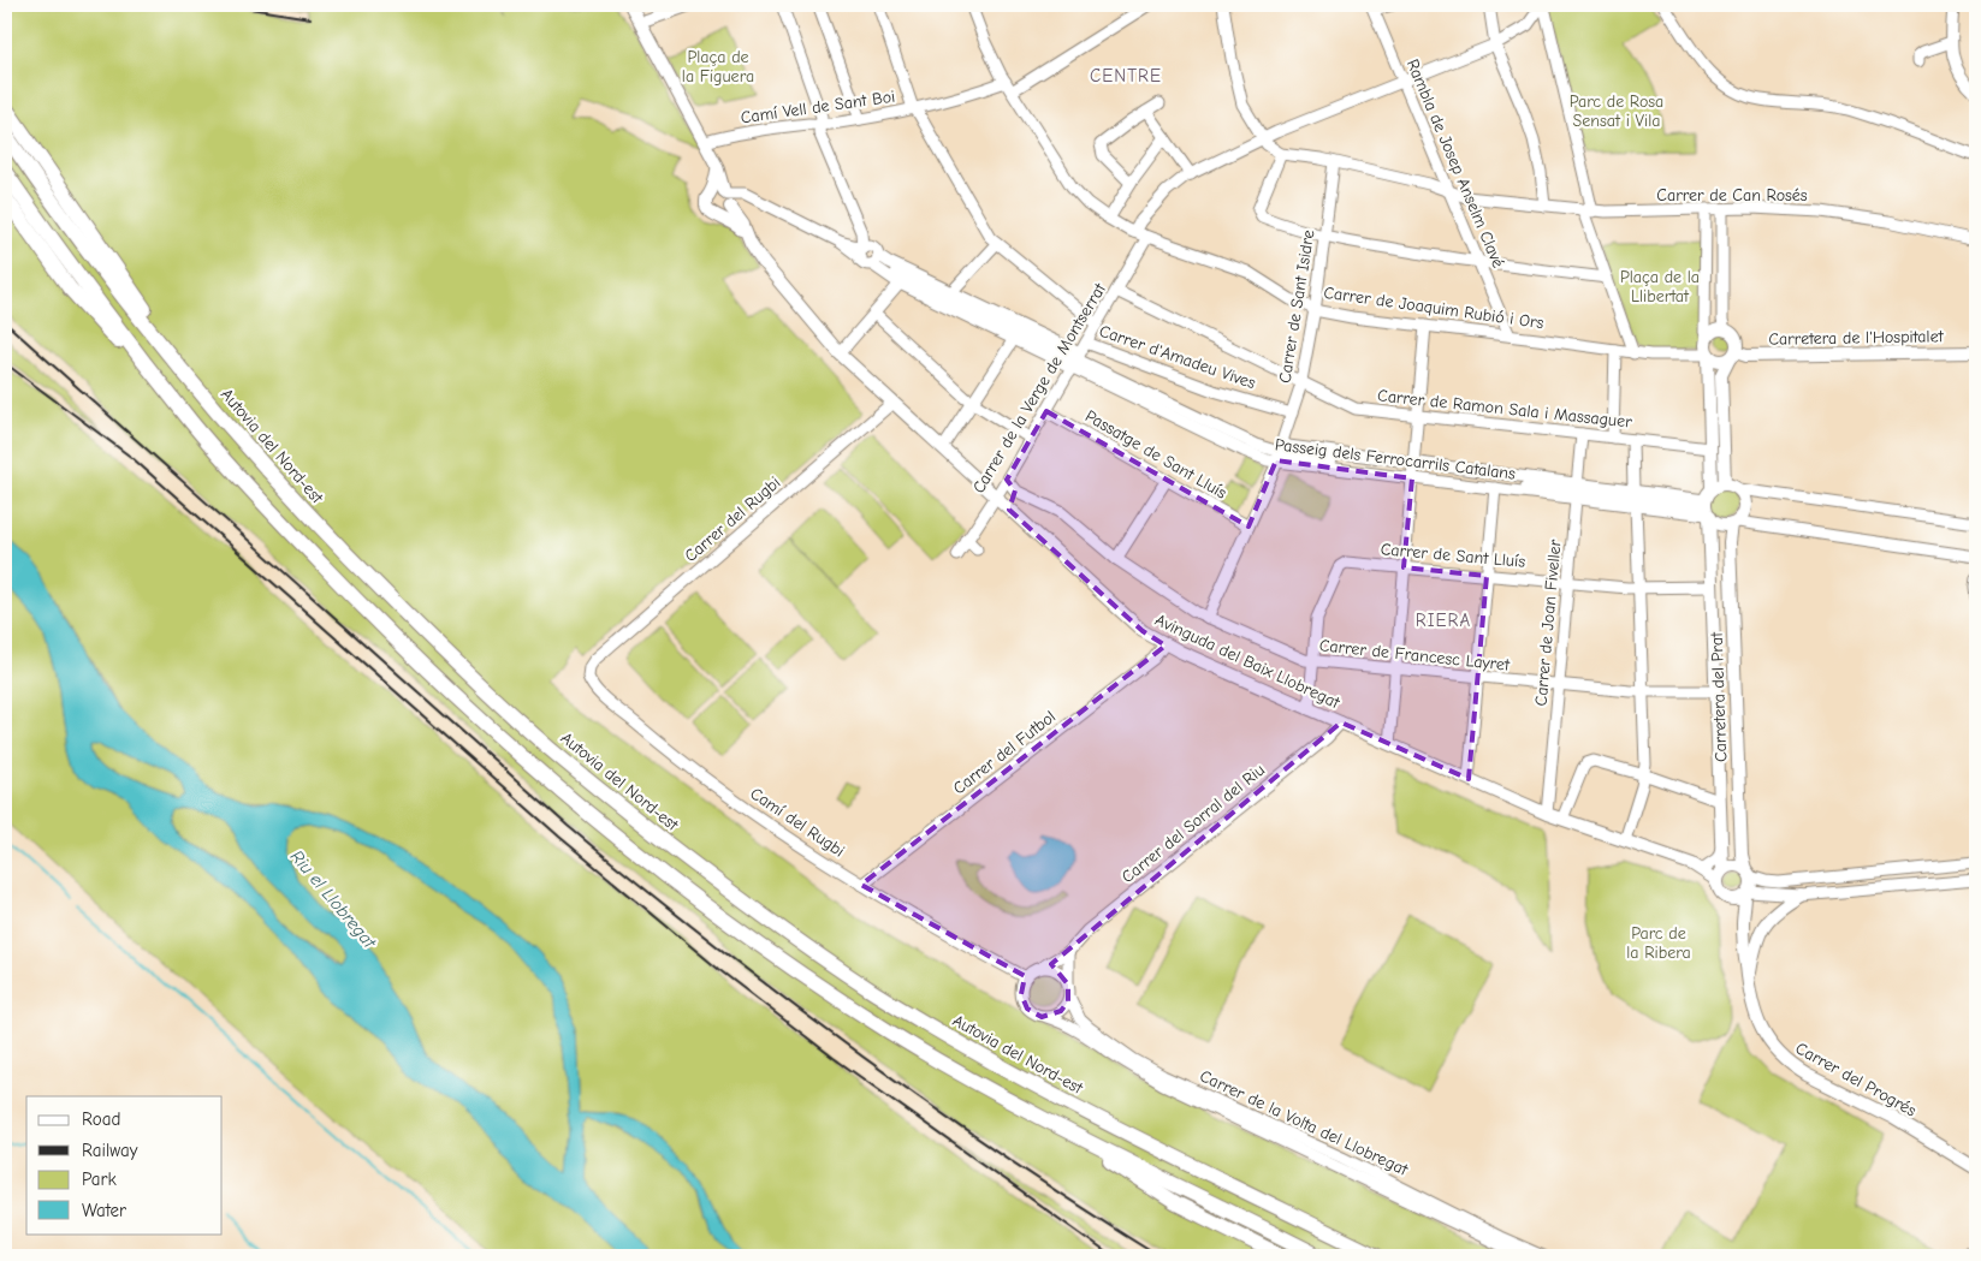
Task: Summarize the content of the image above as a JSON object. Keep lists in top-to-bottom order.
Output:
{
  "streets": {
    "highway": ["Autovia del Nord-est"],
    "main road": [
      "Carretera de l'Hospitalet",
      "Avinguda del Baix Llobregat",
      "Carretera del Prat",
      "Carrer del Progrés"
    ],
    "street": [
      "Camí Vell de Sant Boi",
      "Rambla de Josep Anselm Clavé",
      "Carrer de Can Rosés",
      "Carrer de Sant Isidre",
      "Carrer de Joaquim Rubió i Ors",
      "Carrer d'Amadeu Vives",
      "Carrer de la Verge de Montserrat",
      "Carrer de Ramon Sala i Massaguer",
      "Passatge de Sant Lluís",
      "Passeig dels Ferrocarrils Catalans",
      "Carrer del Rugbi",
      "Carrer de Sant Lluís",
      "Carrer de Joan Fiveller",
      "Carrer de Francesc Layret",
      "Carrer del Futbol",
      "Camí del Rugbi",
      "Carrer del Sorral del Riu",
      "Carrer de la Volta del Llobregat"
    ]
  },
  "crossings": [
    ["Camí Vell de Sant Boi", "Carrer de Joaquim Rubió i Ors"],
    ["Camí Vell de Sant Boi", "Avinguda del Baix Llobregat"],
    ["Rambla de Josep Anselm Clavé", "Carrer de Can Rosés"],
    ["Rambla de Josep Anselm Clavé", "Carrer de Joaquim Rubió i Ors"],
    ["Carrer de Can Rosés", "Carrer de Sant Isidre"],
    ["Carrer de Sant Isidre", "Carrer de Joaquim Rubió i Ors"],
    ["Carrer de Sant Isidre", "Carrer d'Amadeu Vives"],
    ["Carrer de Sant Isidre", "Carrer de Ramon Sala i Massaguer"],
    ["Carrer de Sant Isidre", "Passatge de Sant Lluís"],
    ["Carrer de Sant Isidre", "Passeig dels Ferrocarrils Catalans"],
    ["Carrer de Sant Isidre", "Carrer de Francesc Layret"],
    ["Carrer de Joaquim Rubió i Ors", "Carretera de l'Hospitalet"],
    ["Carrer de Joaquim Rubió i Ors", "Carrer de la Verge de Montserrat"],
    ["Carrer de Joaquim Rubió i Ors", "Carretera del Prat"],
    ["Carretera de l'Hospitalet", "Carretera del Prat"],
    ["Carrer d'Amadeu Vives", "Carrer de la Verge de Montserrat"],
    ["Carrer de la Verge de Montserrat", "Carrer de Ramon Sala i Massaguer"],
    ["Carrer de la Verge de Montserrat", "Passatge de Sant Lluís"],
    ["Carrer de la Verge de Montserrat", "Passeig dels Ferrocarrils Catalans"],
    ["Carrer de la Verge de Montserrat", "Carrer de Francesc Layret"],
    ["Carrer de la Verge de Montserrat", "Avinguda del Baix Llobregat"],
    ["Carrer de Ramon Sala i Massaguer", "Carrer de Joan Fiveller"],
    ["Carrer de Ramon Sala i Massaguer", "Carretera del Prat"],
    ["Passeig dels Ferrocarrils Catalans", "Carrer de Joan Fiveller"],
    ["Passeig dels Ferrocarrils Catalans", "Carretera del Prat"],
    ["Carrer del Rugbi", "Avinguda del Baix Llobregat"],
    ["Carrer del Rugbi", "Camí del Rugbi"],
    ["Carrer de Sant Lluís", "Carrer de Joan Fiveller"],
    ["Carrer de Sant Lluís", "Carrer de Francesc Layret"],
    ["Carrer de Sant Lluís", "Avinguda del Baix Llobregat"],
    ["Carrer de Sant Lluís", "Carretera del Prat"],
    ["Carrer de Joan Fiveller", "Carrer de Francesc Layret"],
    ["Carrer de Joan Fiveller", "Avinguda del Baix Llobregat"],
    ["Carrer de Francesc Layret", "Carretera del Prat"],
    ["Avinguda del Baix Llobregat", "Carretera del Prat"],
    ["Avinguda del Baix Llobregat", "Carrer del Futbol"],
    ["Avinguda del Baix Llobregat", "Carrer del Sorral del Riu"],
    ["Avinguda del Baix Llobregat", "Carrer del Progrés"],
    ["Carretera del Prat", "Carrer del Progrés"],
    ["Carrer del Futbol", "Camí del Rugbi"],
    ["Camí del Rugbi", "Carrer del Sorral del Riu"],
    ["Camí del Rugbi", "Carrer de la Volta del Llobregat"],
    ["Carrer del Sorral del Riu", "Carrer de la Volta del Llobregat"]
  ],
  "districts": ["CENTRE", "RIERA"],
  "water": ["Riu el Llobregat"],
  "parks": [
    "Plaça de la Figuera",
    "Parc de Rosa Sensat i Vila",
    "Plaça de la Llibertat",
    "Parc de la Ribera"
  ],
  "legend": [
    "Road",
    "Railway",
    "Park",
    "Water"
  ]
}
